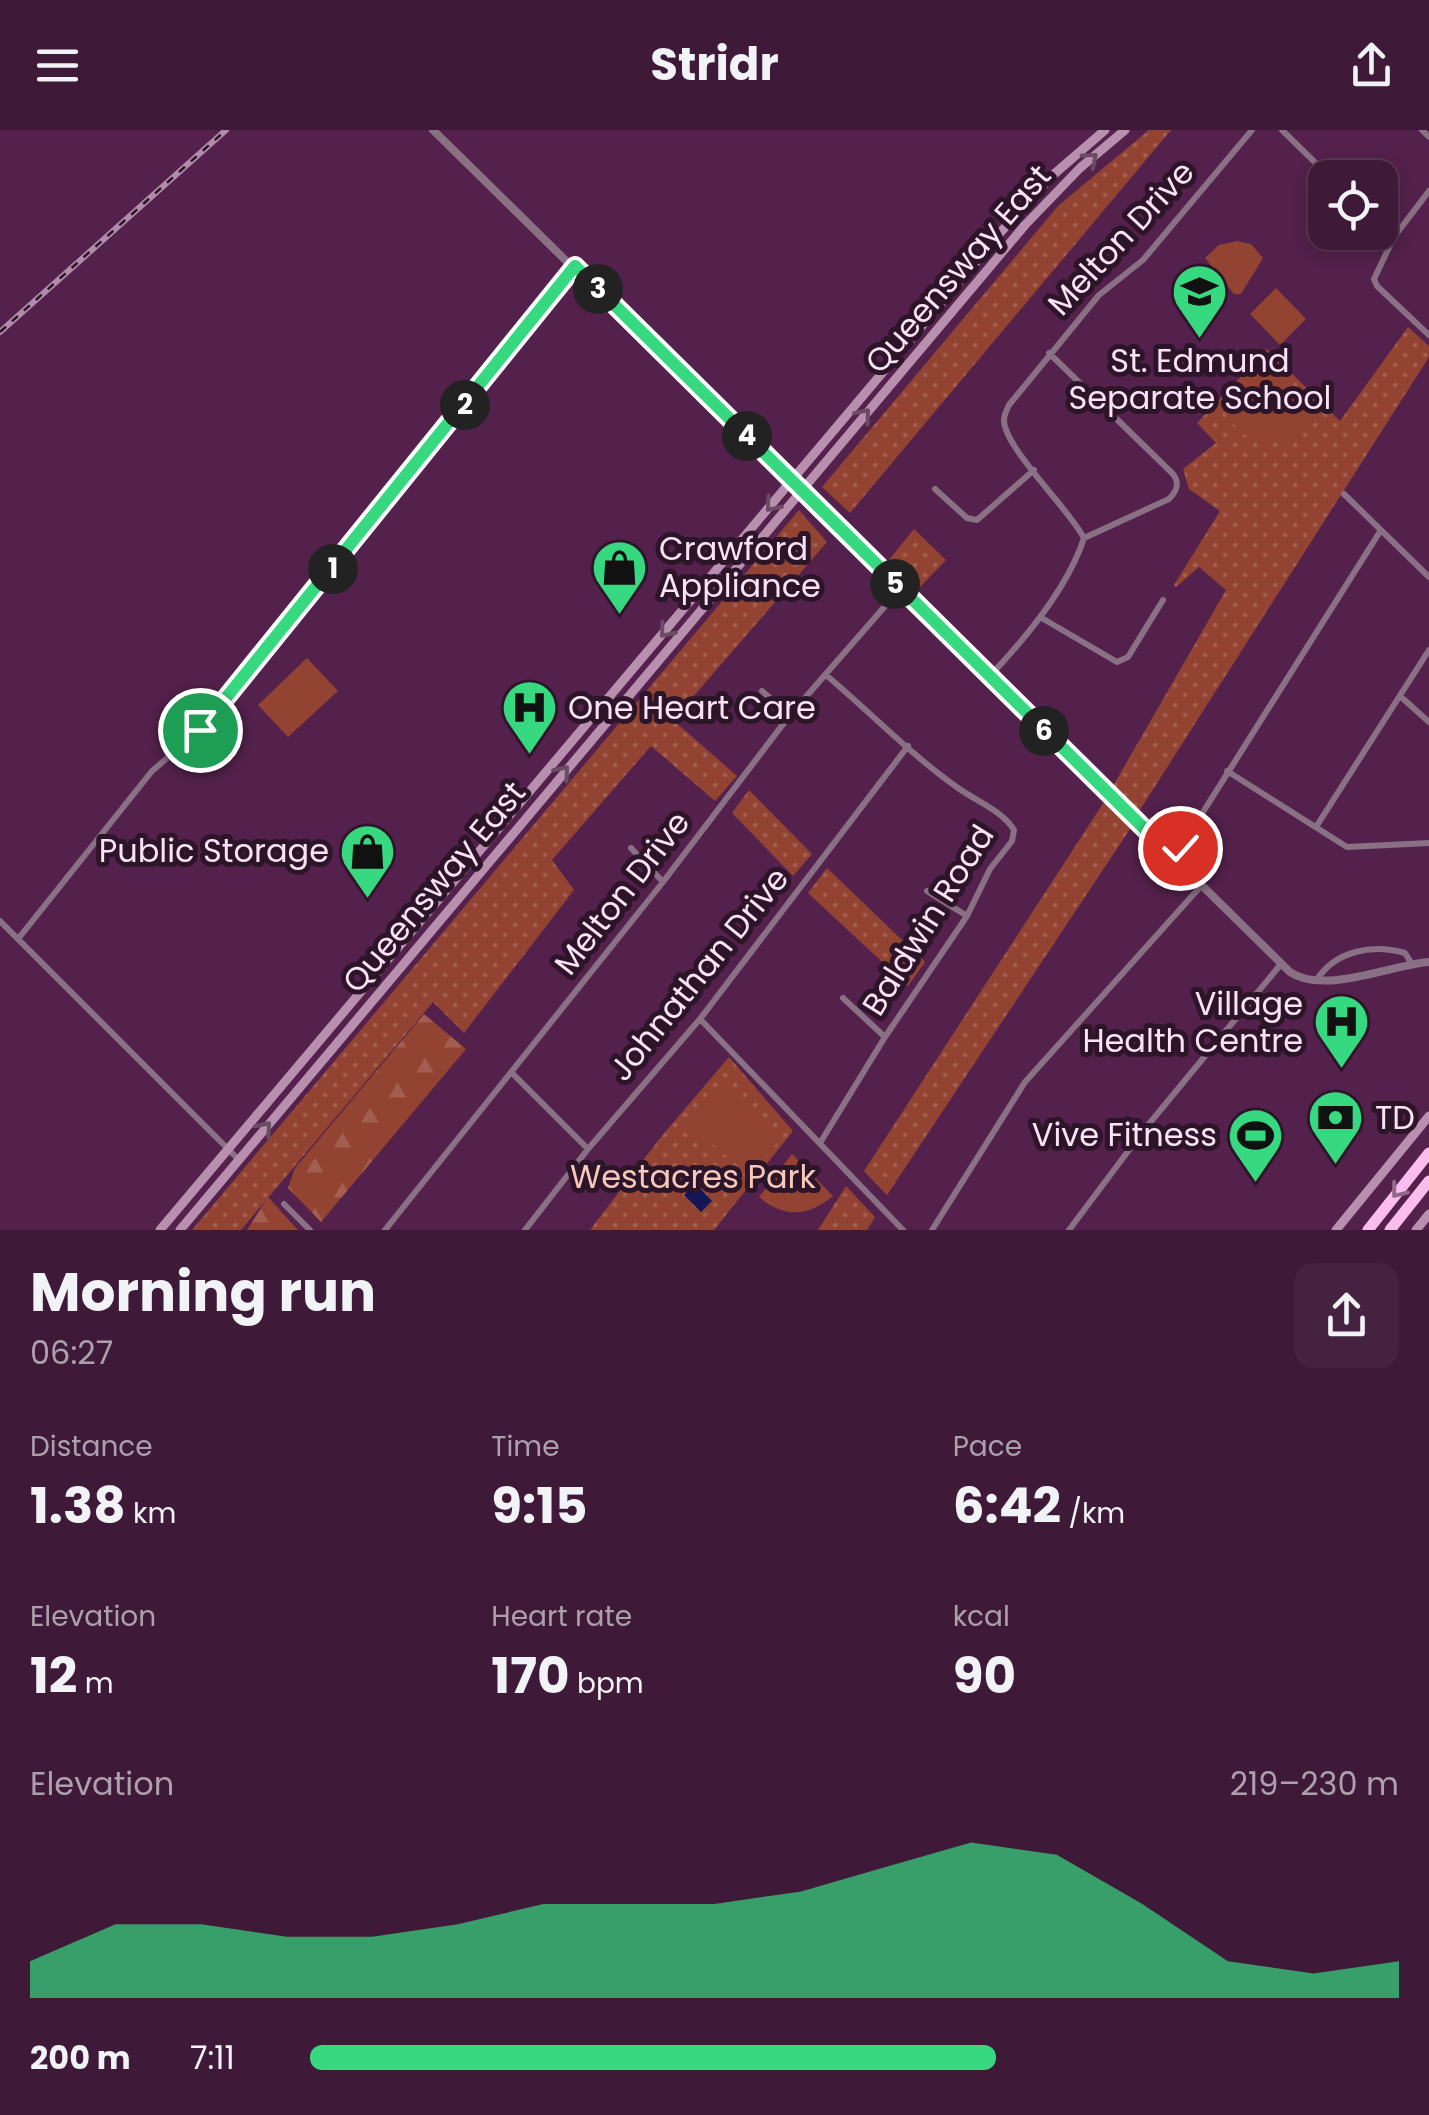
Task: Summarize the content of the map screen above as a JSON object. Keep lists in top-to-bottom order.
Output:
{
  "streets": {
    "main road": ["Queensway East"],
    "street": ["Melton Drive", "Baldwin Road", "Johnathan Drive"]
  },
  "crossings": [
    ["Melton Drive", "Baldwin Road"],
    ["Baldwin Road", "Johnathan Drive"]
  ],
  "parks": ["Westacres Park"],
  "places": {
    "school or university": ["St. Edmund Separate School"],
    "shop": ["Crawford Appliance", "Public Storage"],
    "hospital": ["One Heart Care", "Village Health Centre"],
    "bank": ["TD"],
    "sports": ["Vive Fitness"]
  },
  "page": {
    "header": "Stridr",
    "pins": [
      "3",
      "2",
      "4",
      "1",
      "5",
      "6"
    ],
    "heading": ["Morning run", "06:27"],
    "stats": [
      ["Distance", "1.38 km"],
      ["Time", "9:15"],
      ["Pace", "6:42 /km"],
      ["Elevation", "12 m"],
      ["Heart rate", "170 bpm"],
      ["kcal", "90"]
    ],
    "chart": ["Elevation", "219–230 m"],
    "list": [
      {
        "name": "200 m",
        "note": "7:11"
      }
    ]
  }
}
